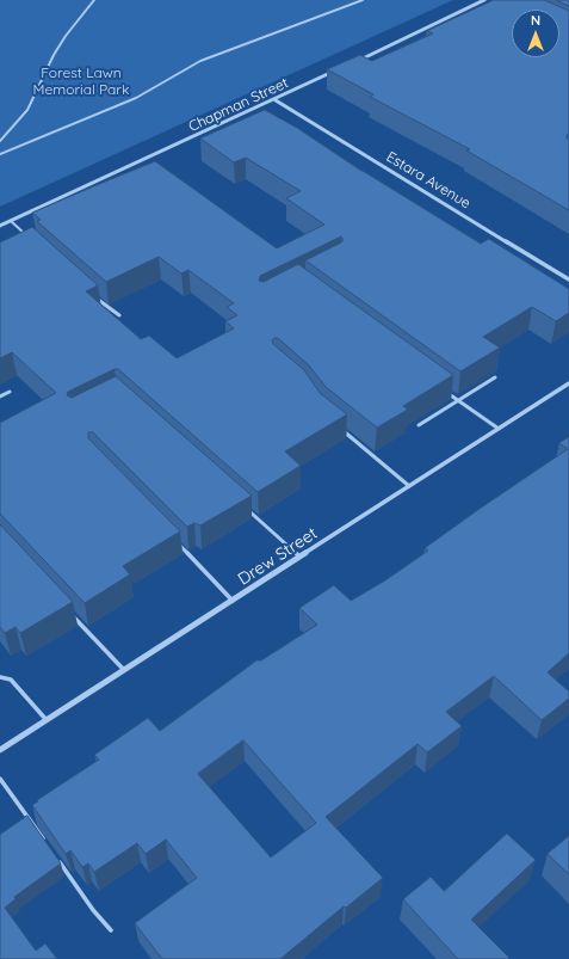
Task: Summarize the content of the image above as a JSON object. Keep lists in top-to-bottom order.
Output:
{
  "streets": {
    "street": ["Chapman Street", "Estara Avenue", "Drew Street"]
  },
  "crossings": [
    ["Chapman Street", "Estara Avenue"]
  ],
  "parks": ["Forest Lawn Memorial Park"],
  "north": "top"
}
